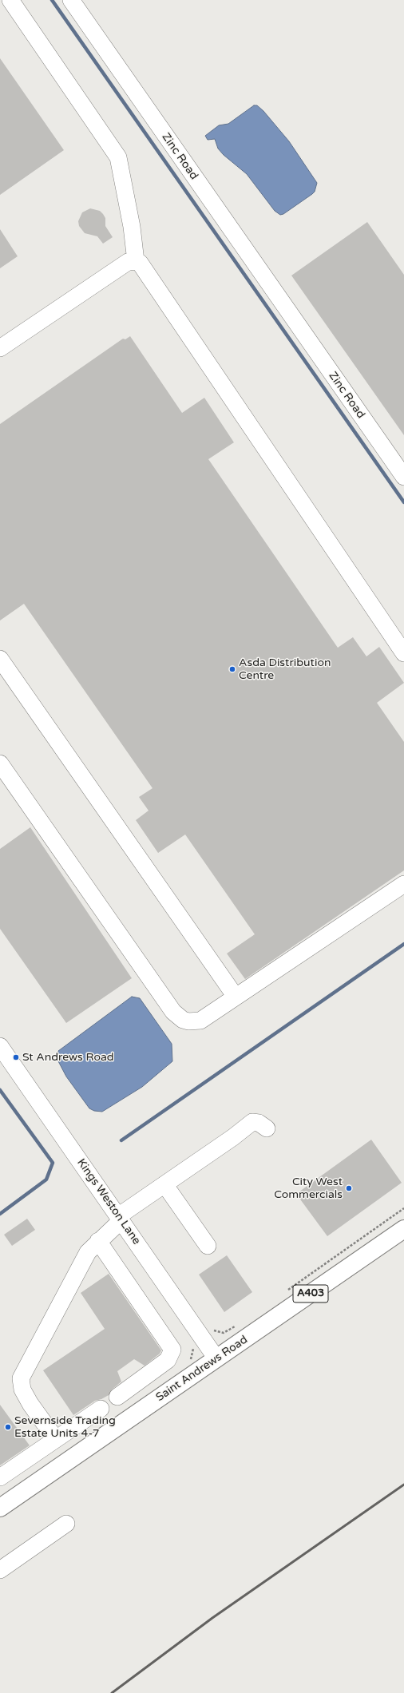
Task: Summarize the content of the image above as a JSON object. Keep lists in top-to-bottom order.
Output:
{
  "streets": {
    "highway": ["A403", "Saint Andrews Road"],
    "street": ["Zinc Road", "Kings Weston Lane"]
  },
  "crossings": [
    ["Kings Weston Lane", "Saint Andrews Road"]
  ],
  "places": [
    "Asda Distribution Centre",
    "St Andrews Road",
    "City West Commercials",
    "Severnside Trading Estate Units 4-7"
  ]
}
